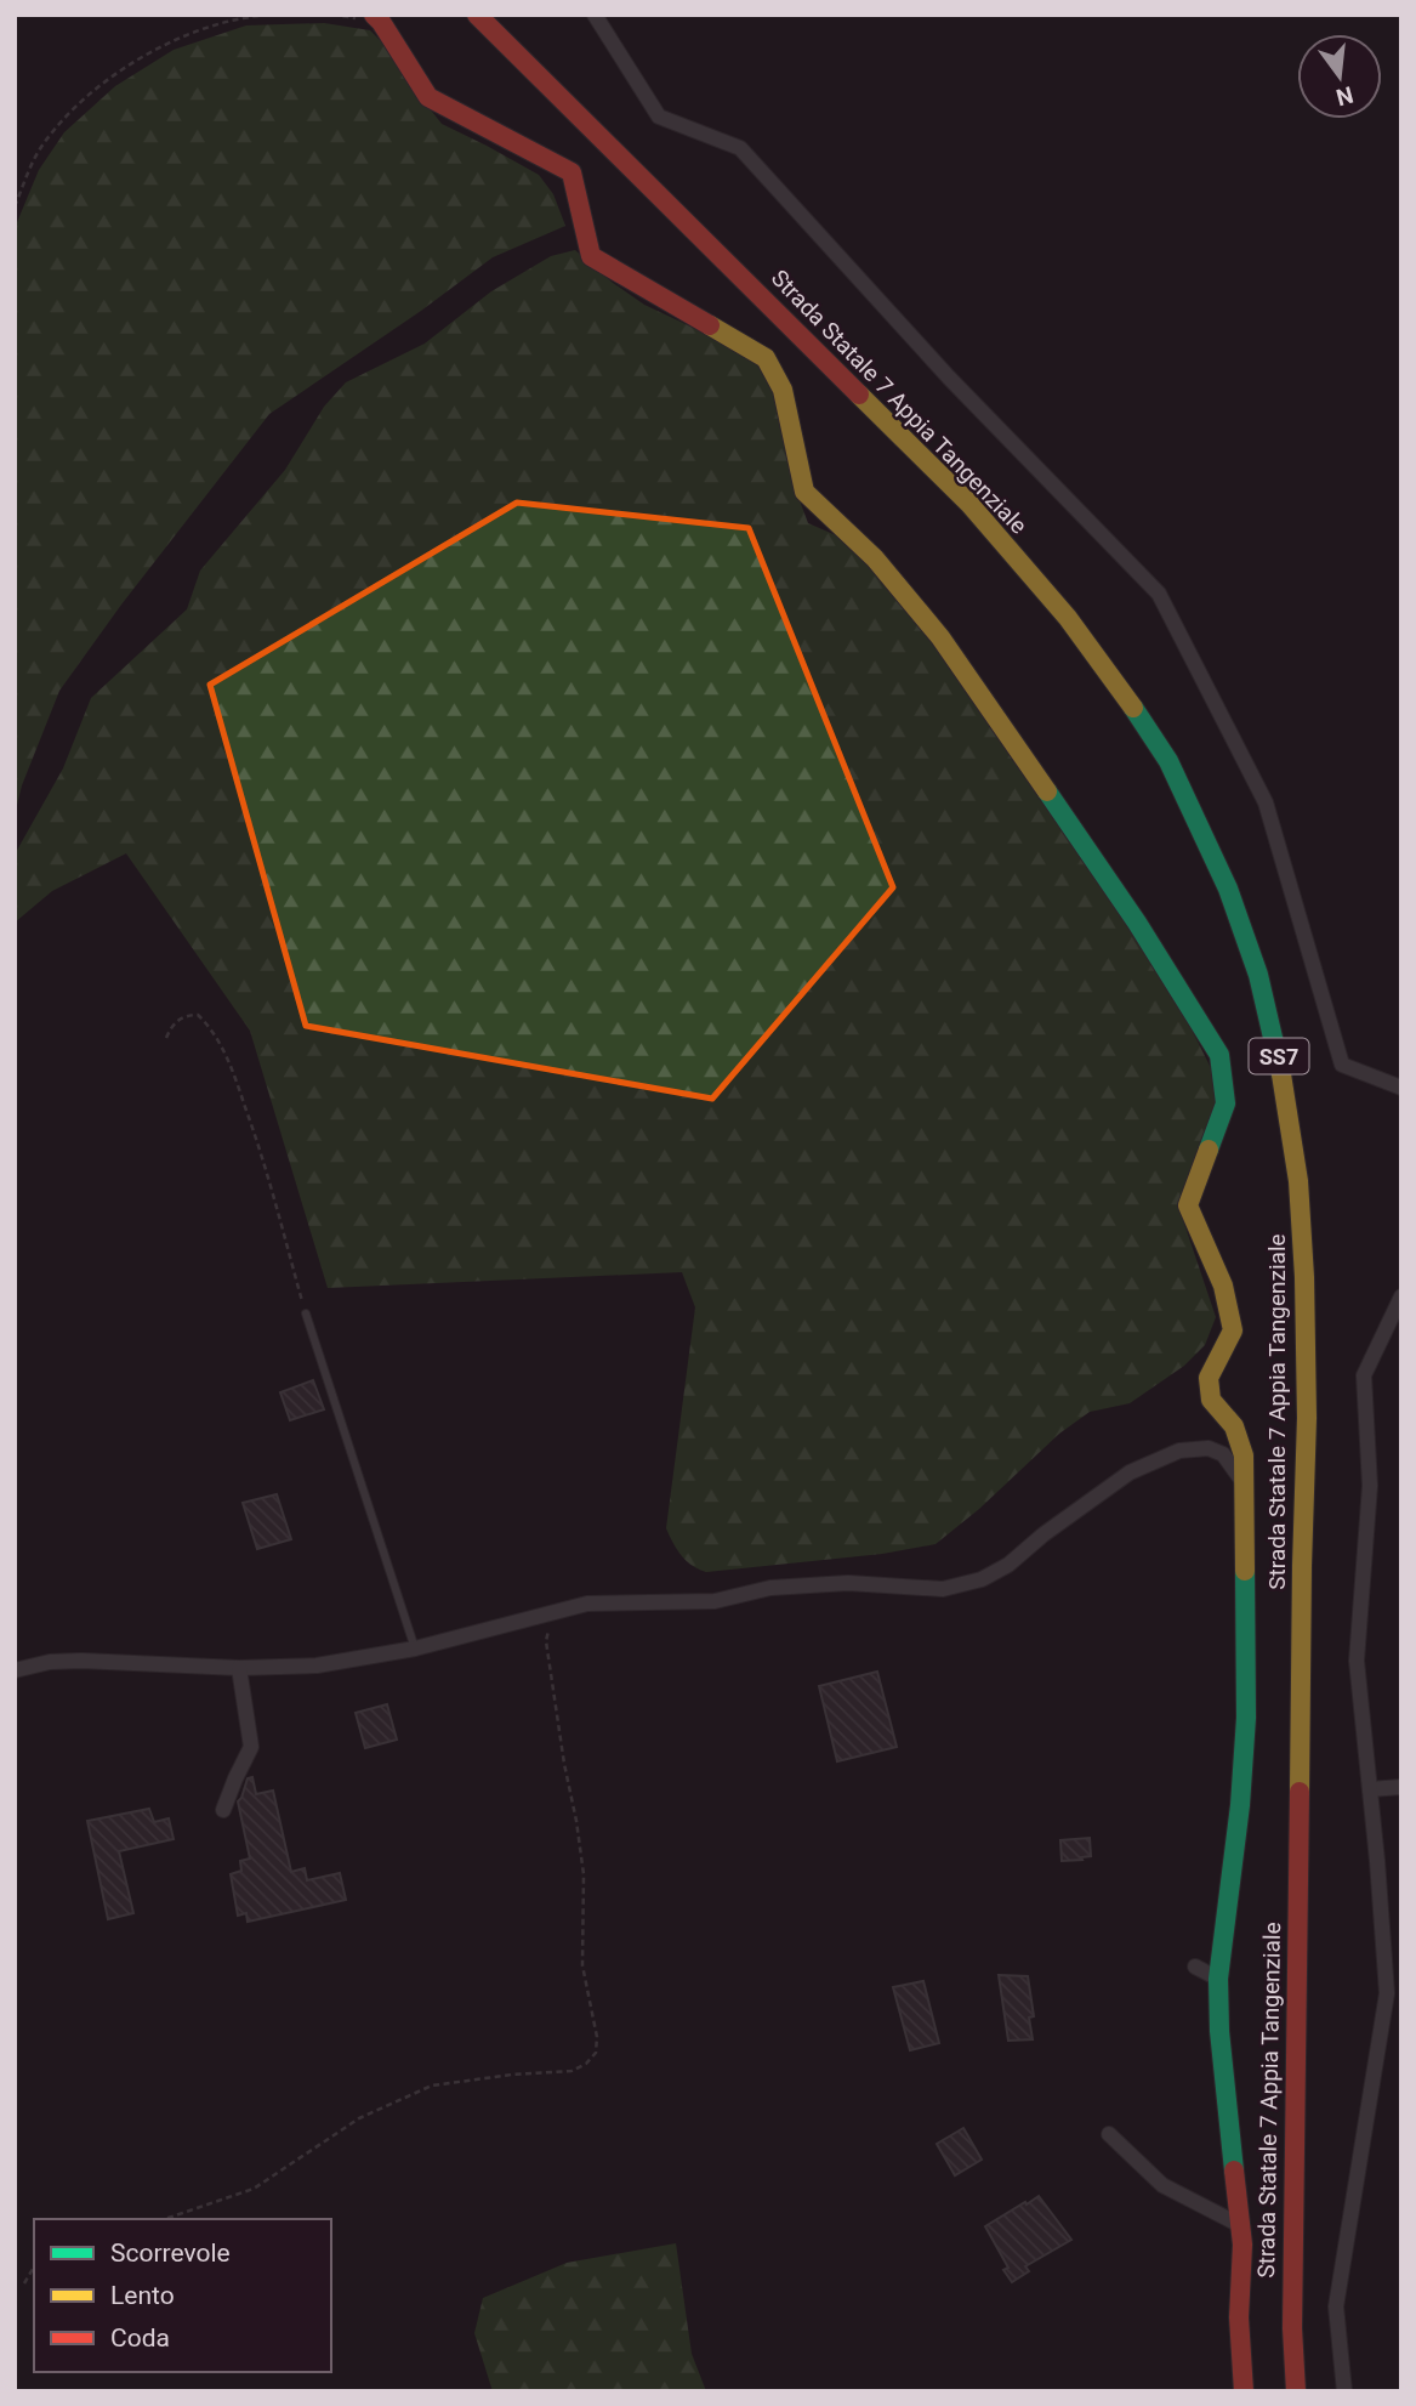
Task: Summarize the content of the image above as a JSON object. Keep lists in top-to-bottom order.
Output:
{
  "streets": {
    "main road": ["Strada Statale 7 Appia Tangenziale", "SS7"]
  },
  "legend": ["Scorrevole", "Lento", "Coda"],
  "north": "bottom"
}
